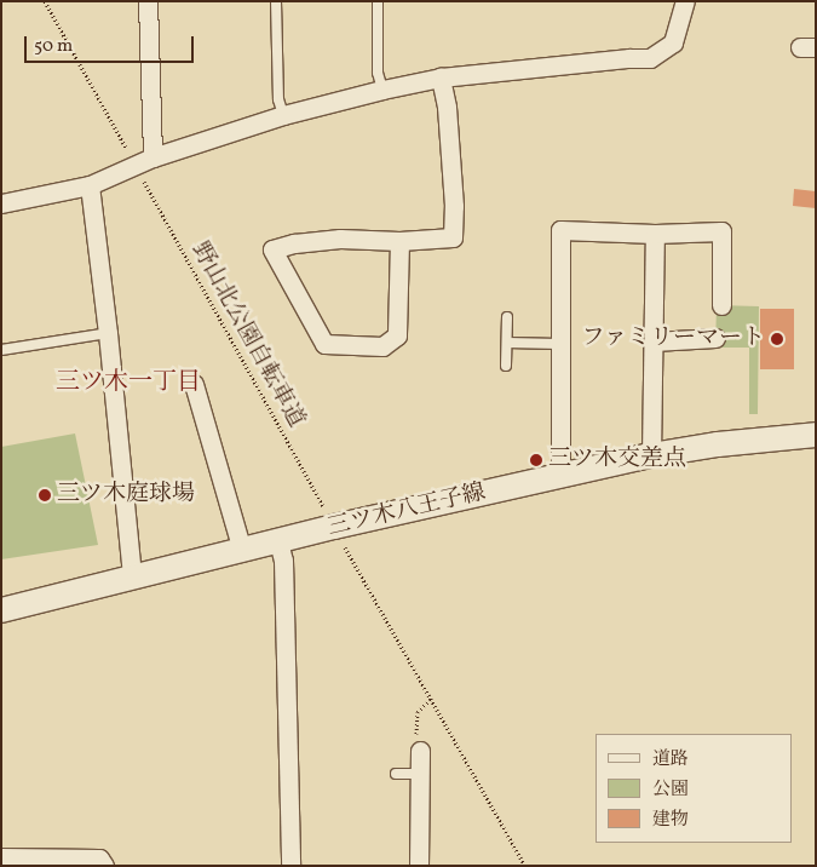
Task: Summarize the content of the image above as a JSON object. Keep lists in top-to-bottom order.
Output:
{
  "streets": {
    "main road": ["三ツ木八王子線"],
    "path": ["野山北公園自転車道"]
  },
  "districts": ["三ツ木一丁目"],
  "places": ["ファミリーマート", "三ツ木交差点", "三ツ木庭球場"],
  "legend": ["道路", "公園", "建物"],
  "scale_bar": "50 m"
}
